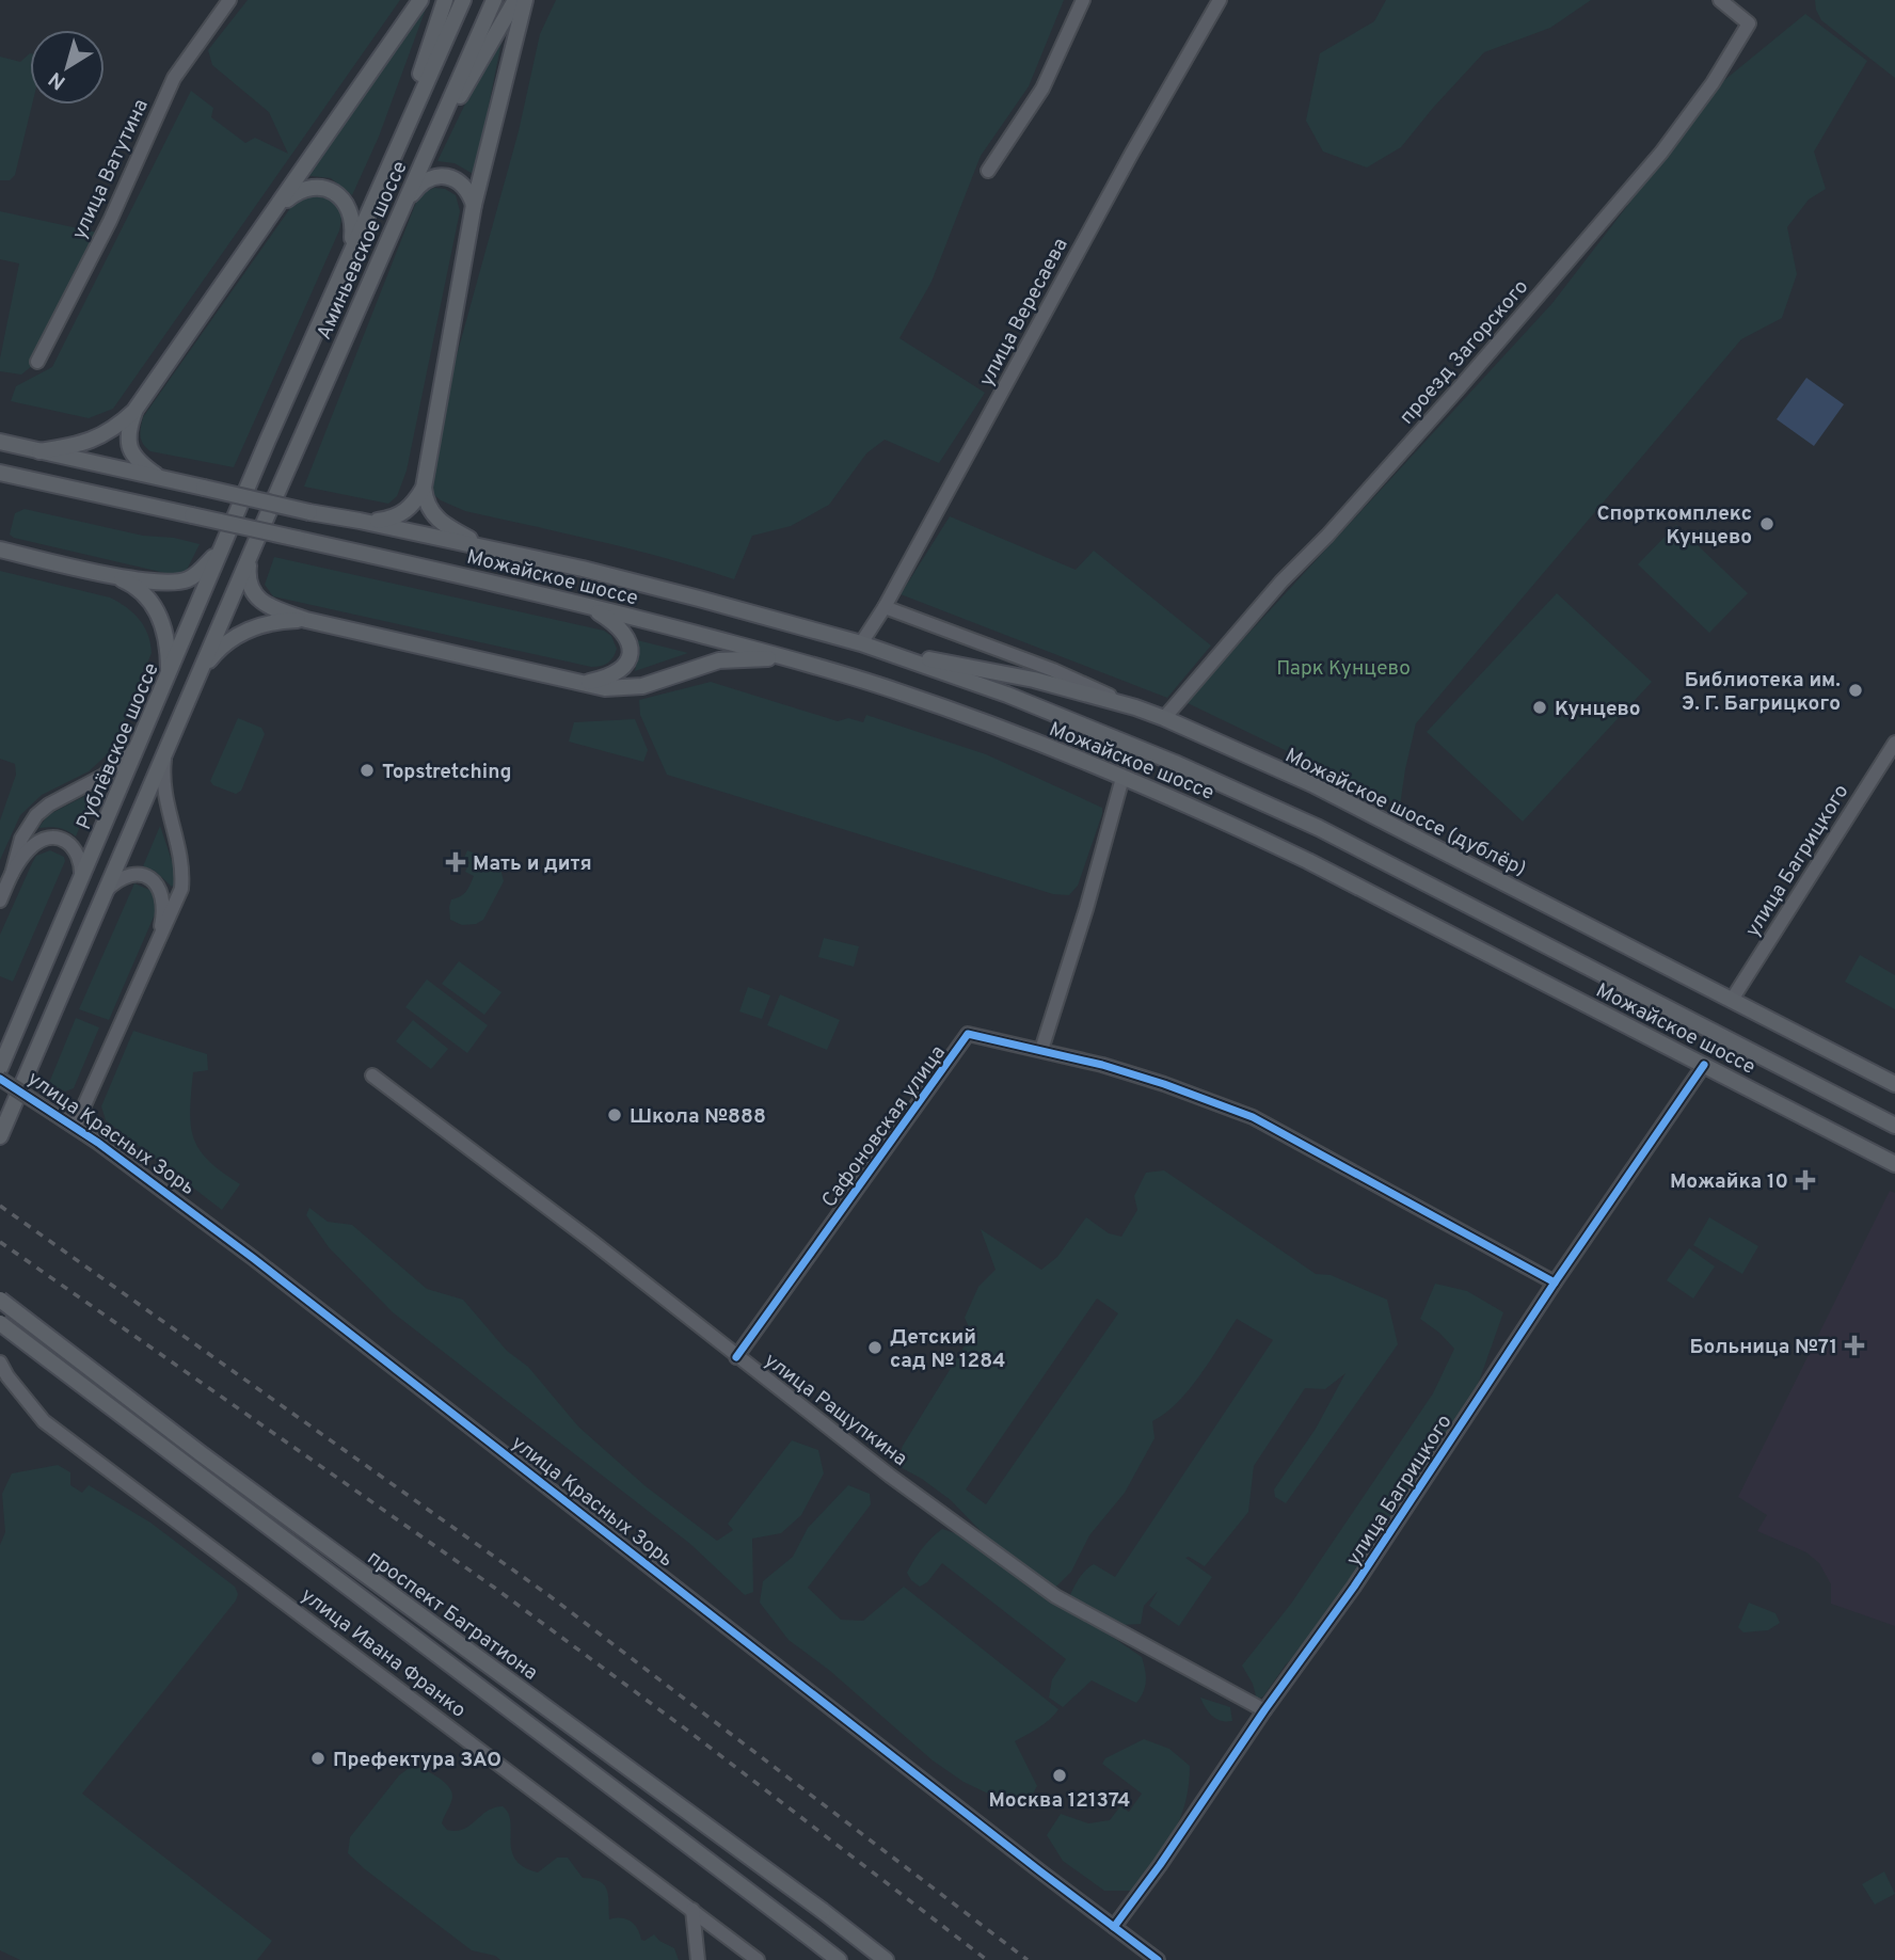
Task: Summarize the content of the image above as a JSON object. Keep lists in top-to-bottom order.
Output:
{
  "streets": {
    "main road": [
      "Аминьевское шоссе",
      "Можайское шоссе",
      "Рублёвское шоссе",
      "Можайское шоссе (дублёр)",
      "проспект Багратиона"
    ],
    "street": [
      "улица Ватутина",
      "улица Вересаева",
      "проезд Загорского",
      "улица Багрицкого",
      "Сафоновская улица",
      "улица Красных Зорь",
      "улица Ращупкина",
      "улица Ивана Франко"
    ]
  },
  "crossings": [
    ["Аминьевское шоссе", "Рублёвское шоссе"],
    ["улица Вересаева", "Можайское шоссе"],
    ["улица Вересаева", "Можайское шоссе (дублёр)"],
    ["проезд Загорского", "Можайское шоссе (дублёр)"],
    ["Можайское шоссе", "улица Багрицкого"],
    ["Можайское шоссе (дублёр)", "улица Багрицкого"],
    ["улица Багрицкого", "Сафоновская улица"],
    ["улица Багрицкого", "улица Красных Зорь"],
    ["улица Багрицкого", "улица Ращупкина"],
    ["Сафоновская улица", "улица Ращупкина"]
  ],
  "parks": ["Парк Кунцево"],
  "places": {
    "other": [
      "Спорткомплекс Кунцево",
      "Библиотека им. Э. Г. Багрицкого",
      "Кунцево",
      "Topstretching",
      "Школа №888",
      "Детский сад № 1284",
      "Префектура ЗАО",
      "Москва 121374"
    ],
    "health": ["Мать и дитя", "Можайка 10", "Больница №71"]
  },
  "north": "bottom left"
}
